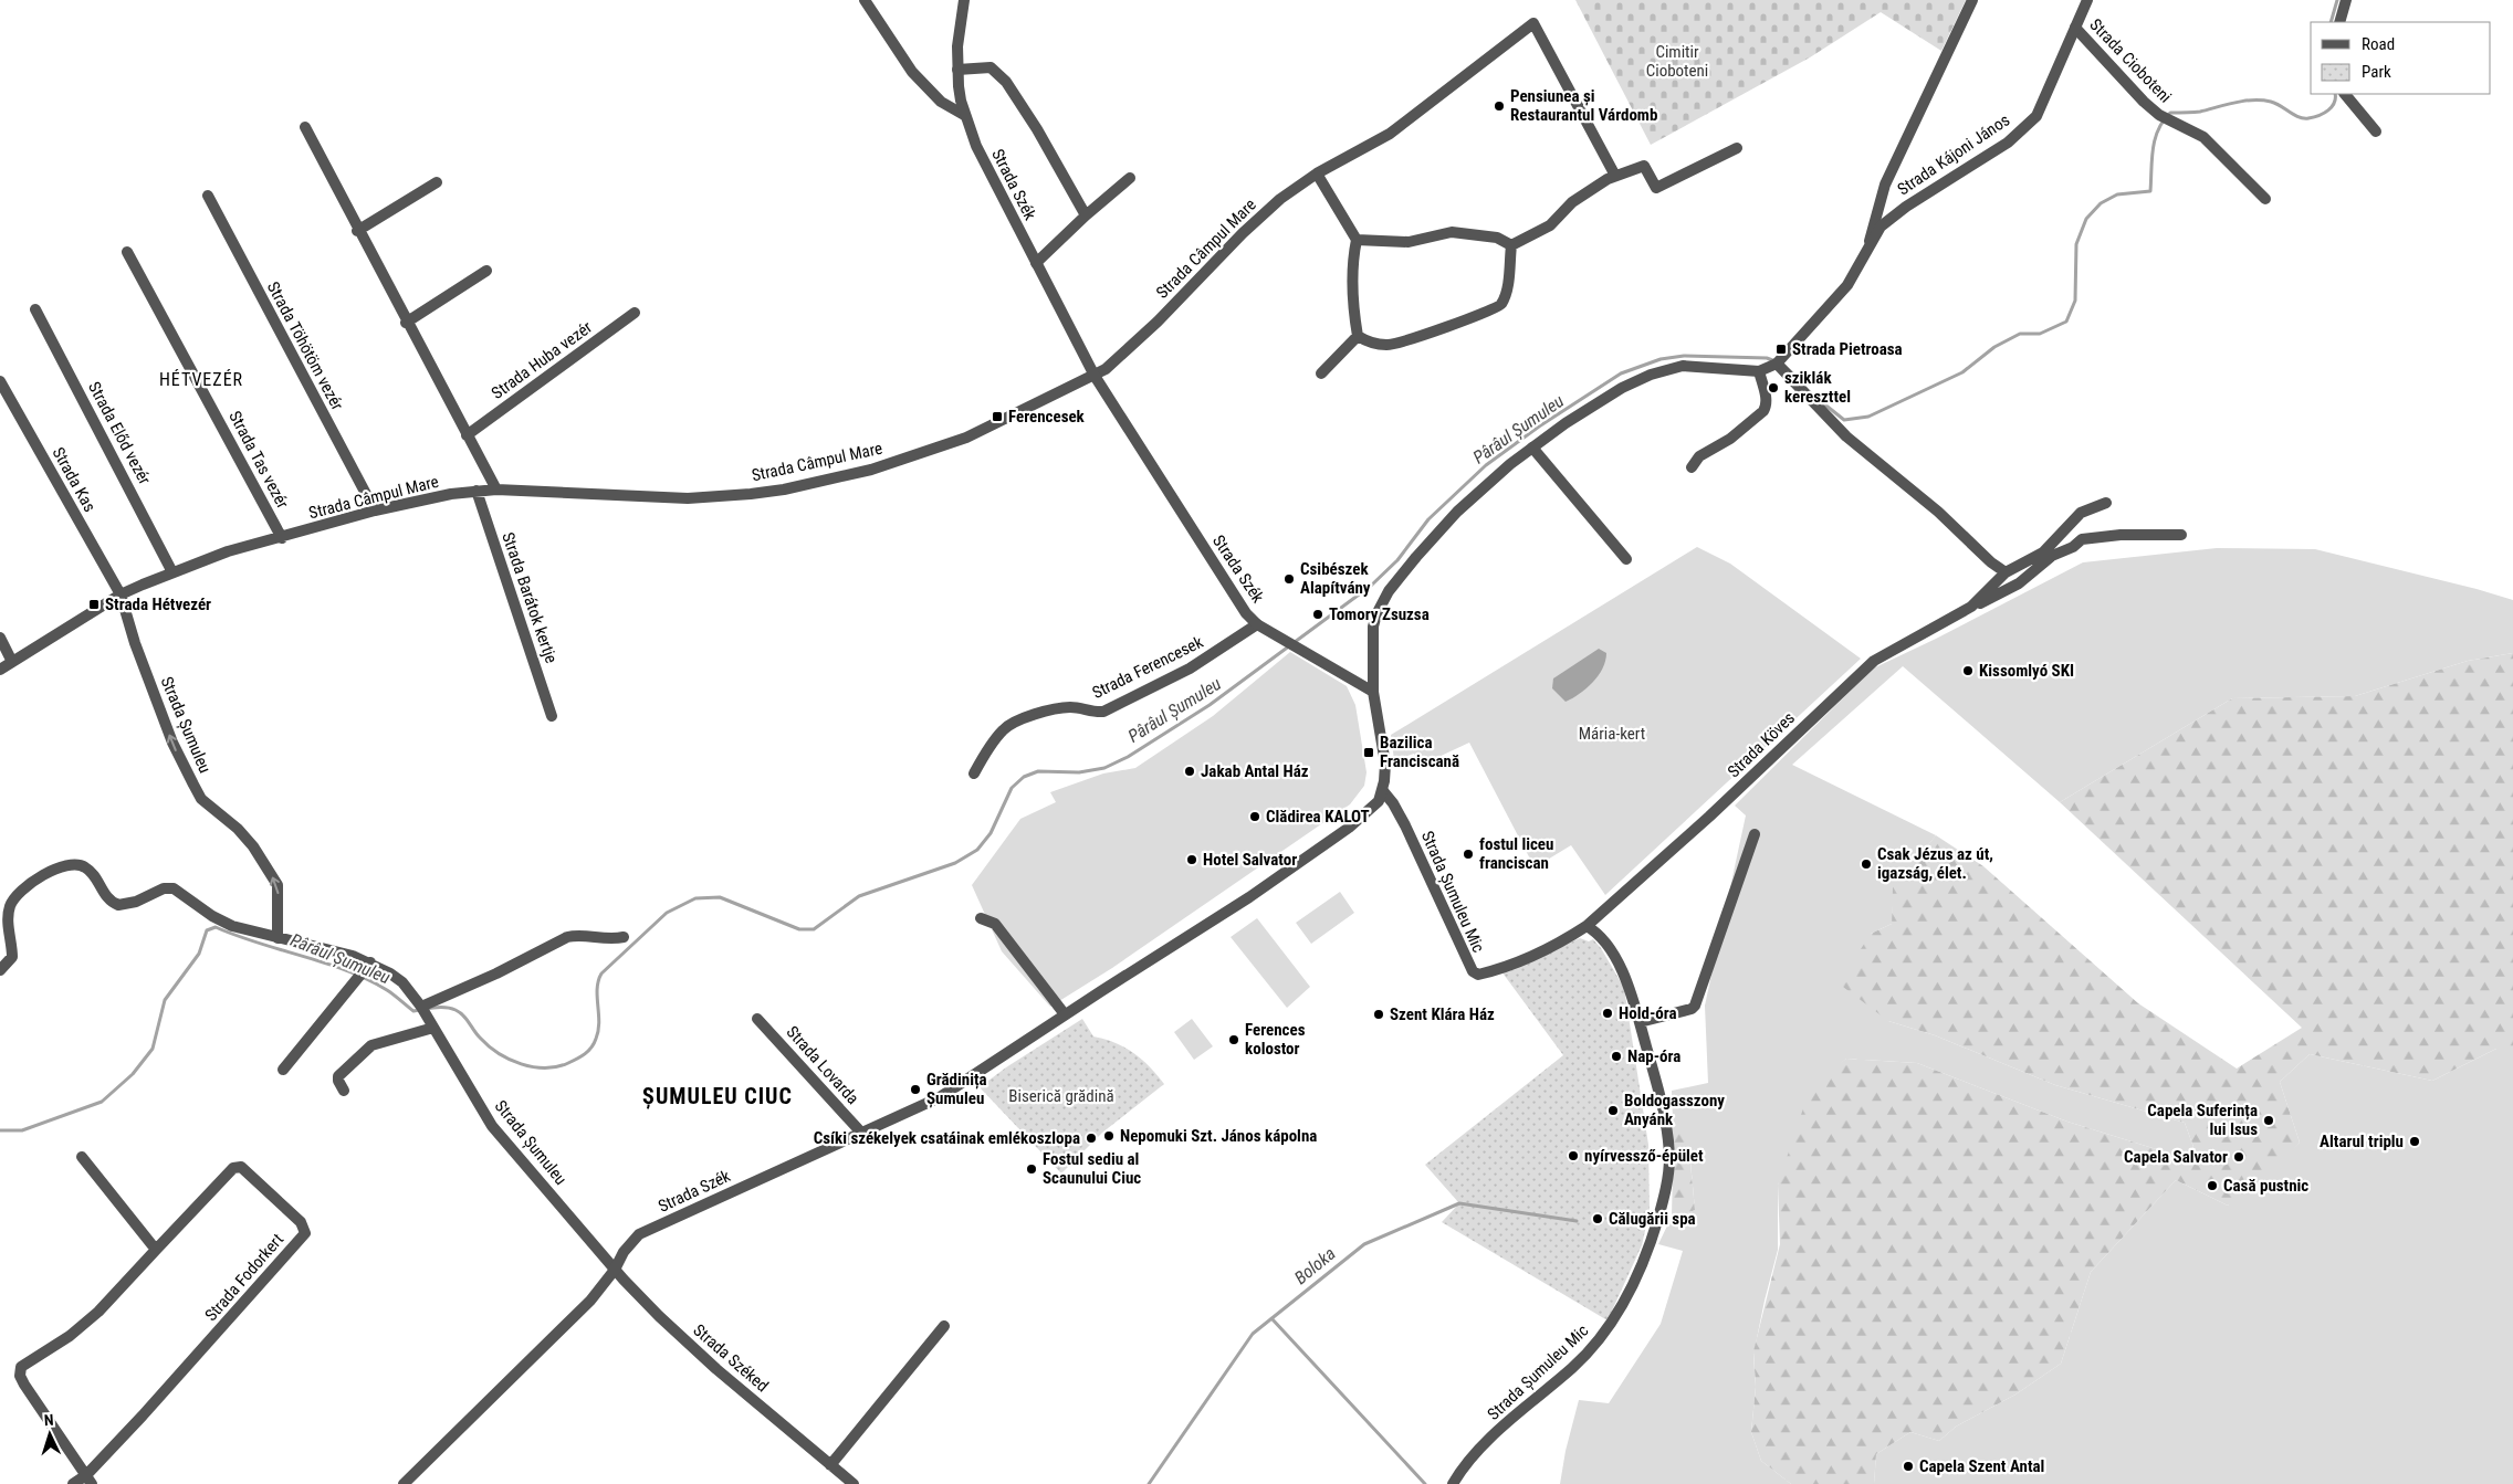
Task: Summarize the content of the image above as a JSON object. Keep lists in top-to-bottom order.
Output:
{
  "streets": {
    "street": [
      "Strada Cioboteni",
      "Strada Kájoni János",
      "Strada Szék",
      "Strada Câmpul Mare",
      "Strada Töhötöm vezér",
      "Strada Huba vezér",
      "Strada Előd vezér",
      "Strada Tas vezér",
      "Strada Kas",
      "Strada Barátok kertje",
      "Strada Ferencesek",
      "Strada Șumuleu",
      "Strada Köves",
      "Strada Șumuleu Mic",
      "Strada Lovarda",
      "Strada Fodorkert",
      "Strada Széked"
    ]
  },
  "crossings": [
    ["Strada Cioboteni", "Strada Kájoni János"],
    ["Strada Kájoni János", "Strada Szék"],
    ["Strada Szék", "Strada Câmpul Mare"],
    ["Strada Szék", "Strada Ferencesek"],
    ["Strada Szék", "Strada Șumuleu"],
    ["Strada Szék", "Strada Șumuleu Mic"],
    ["Strada Szék", "Strada Lovarda"],
    ["Strada Szék", "Strada Széked"],
    ["Strada Câmpul Mare", "Strada Töhötöm vezér"],
    ["Strada Câmpul Mare", "Strada Előd vezér"],
    ["Strada Câmpul Mare", "Strada Tas vezér"],
    ["Strada Câmpul Mare", "Strada Kas"],
    ["Strada Câmpul Mare", "Strada Barátok kertje"],
    ["Strada Câmpul Mare", "Strada Șumuleu"],
    ["Strada Kas", "Strada Șumuleu"],
    ["Strada Șumuleu", "Strada Széked"],
    ["Strada Köves", "Strada Șumuleu Mic"]
  ],
  "districts": ["HÉTVEZÉR", "ȘUMULEU CIUC"],
  "water": ["Pârâul Șumuleu", "Boloka"],
  "parks": ["Cimitir Cioboteni", "Mária-kert", "Biserică grădină"],
  "places": {
    "other": [
      "Pensiunea și Restaurantul Várdomb",
      "sziklák kereszttel",
      "Csibészek Alapítvány",
      "Tomory Zsuzsa",
      "Kissomlyó SKI",
      "Jakab Antal Ház",
      "Clădirea KALOT",
      "fostul liceu franciscan",
      "Hotel Salvator",
      "Csak Jézus az út, igazság, élet.",
      "Hold-óra",
      "Szent Klára Ház",
      "Ferences kolostor",
      "Nap-óra",
      "Grădinița Șumuleu",
      "Boldogasszony Anyánk",
      "Capela Suferința lui Isus",
      "Nepomuki Szt. János kápolna",
      "Csíki székelyek csatáinak emlékoszlopa",
      "Altarul triplu",
      "nyírvessző-épület",
      "Capela Salvator",
      "Fostul sediu al Scaunului Ciuc",
      "Casă pustnic",
      "Călugării spa",
      "Capela Szent Antal"
    ],
    "transit": [
      "Strada Pietroasa",
      "Ferencesek",
      "Strada Hétvezér",
      "Bazilica Franciscană"
    ]
  },
  "legend": ["Road", "Park"],
  "north": "top"
}
